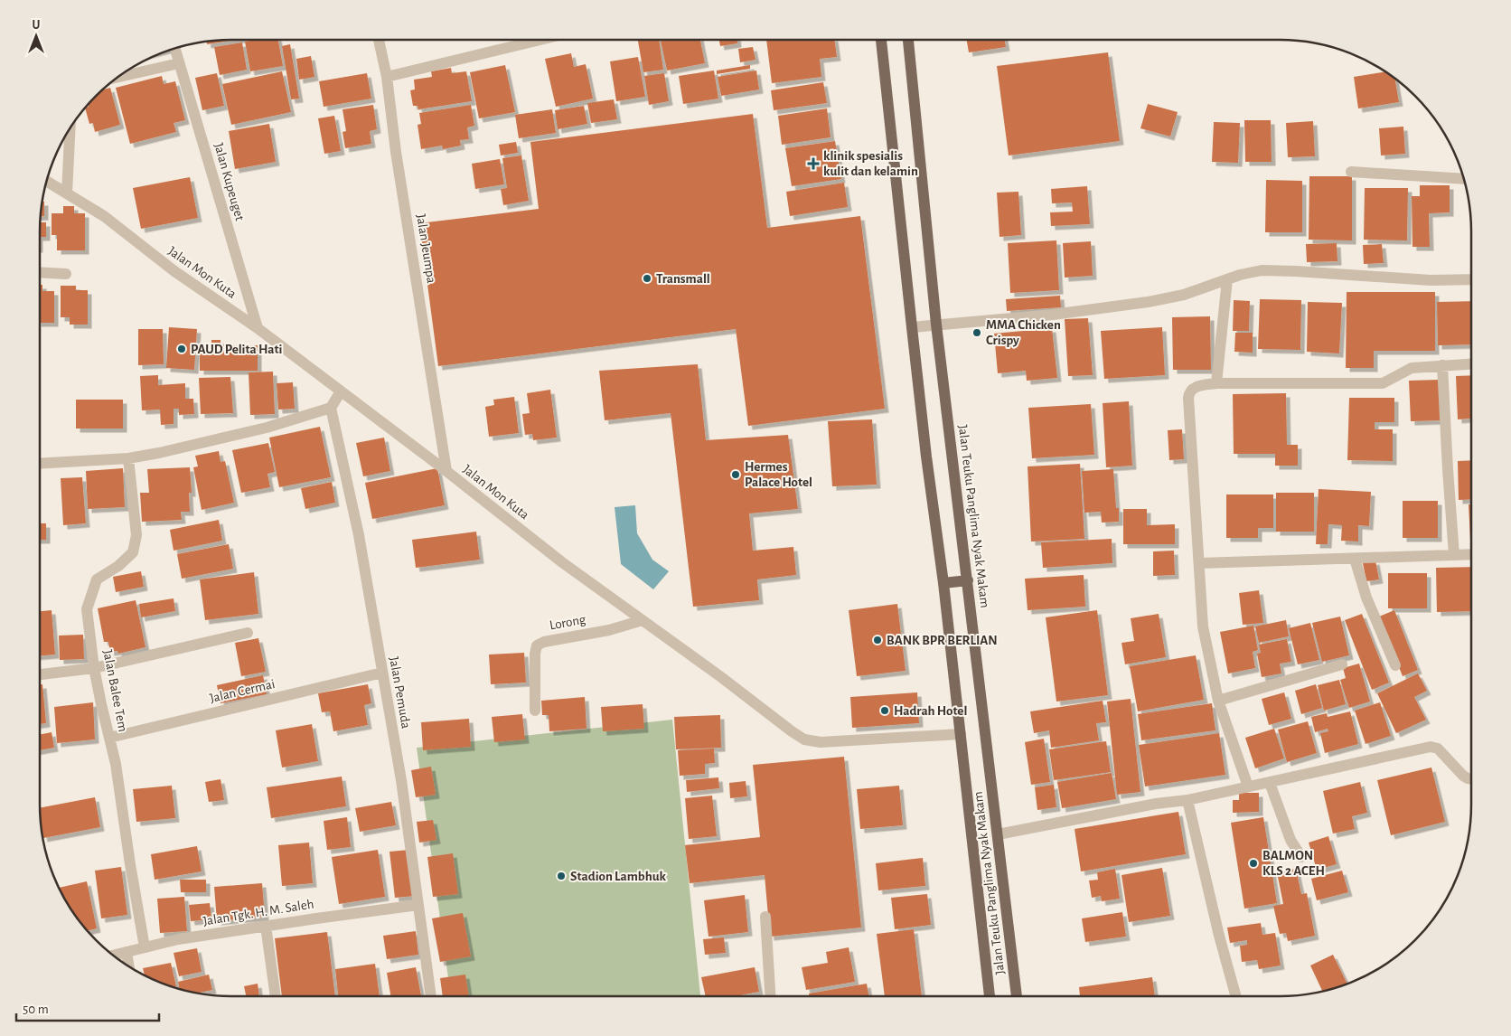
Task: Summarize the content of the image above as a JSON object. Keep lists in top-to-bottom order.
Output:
{
  "streets": {
    "main road": ["Jalan Teuku Panglima Nyak Makam"],
    "street": [
      "Jalan Kupeuget",
      "Jalan Jeumpa",
      "Jalan Mon Kuta",
      "Lorong",
      "Jalan Balee Tem",
      "Jalan Cermai",
      "Jalan Pemuda",
      "Jalan Tgk. H. M. Saleh"
    ]
  },
  "crossings": [
    ["Jalan Kupeuget", "Jalan Mon Kuta"],
    ["Jalan Jeumpa", "Jalan Mon Kuta"],
    ["Jalan Mon Kuta", "Jalan Teuku Panglima Nyak Makam"],
    ["Jalan Mon Kuta", "Lorong"],
    ["Jalan Balee Tem", "Jalan Cermai"],
    ["Jalan Balee Tem", "Jalan Tgk. H. M. Saleh"],
    ["Jalan Cermai", "Jalan Pemuda"],
    ["Jalan Pemuda", "Jalan Tgk. H. M. Saleh"]
  ],
  "places": {
    "health": ["klinik spesialis kulit dan kelamin"],
    "other": [
      "Transmall",
      "MMA Chicken Crispy",
      "PAUD Pelita Hati",
      "Hermes Palace Hotel",
      "BANK BPR BERLIAN",
      "Hadrah Hotel",
      "BALMON KLS 2 ACEH",
      "Stadion Lambhuk"
    ]
  },
  "scale_bar": "50 m",
  "north": "top"
}
